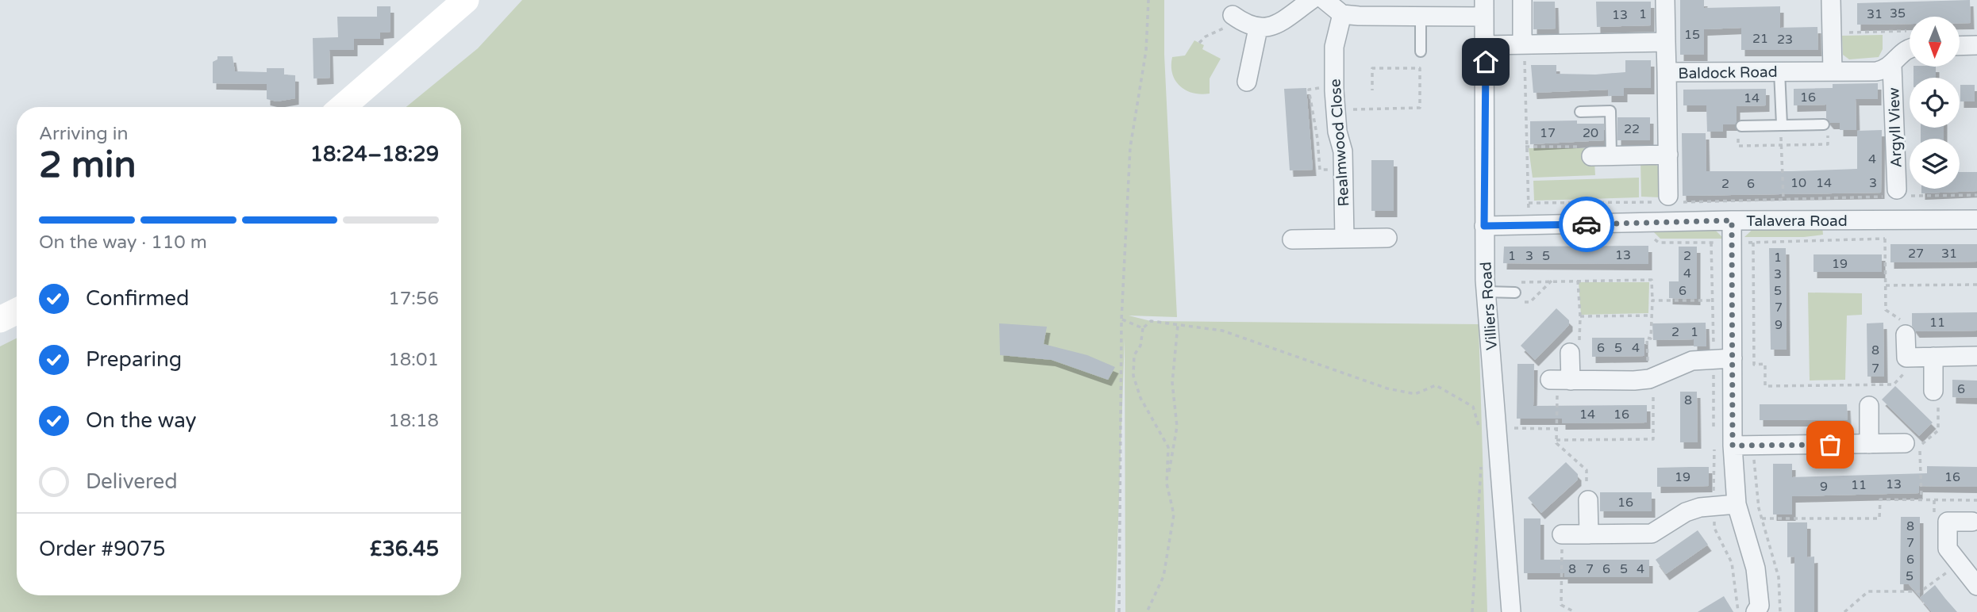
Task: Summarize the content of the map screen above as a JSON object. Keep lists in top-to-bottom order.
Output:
{
  "streets": {
    "street": [
      "Baldock Road",
      "Argyll View",
      "Realmwood Close",
      "Talavera Road",
      "Villiers Road"
    ]
  },
  "crossings": [
    ["Baldock Road", "Argyll View"],
    ["Talavera Road", "Villiers Road"]
  ],
  "house_numbers": [
    "35",
    "1",
    "31",
    "13",
    "15",
    "21",
    "23",
    "16",
    "14",
    "22",
    "17",
    "20",
    "4",
    "10",
    "14",
    "3",
    "2",
    "6",
    "27",
    "31",
    "13",
    "1",
    "3",
    "5",
    "2",
    "1",
    "19",
    "4",
    "3",
    "6",
    "5",
    "7",
    "11",
    "9",
    "2",
    "1",
    "6",
    "5",
    "4",
    "8",
    "7",
    "6",
    "8",
    "14",
    "16",
    "19",
    "16",
    "13",
    "11",
    "9",
    "16",
    "8",
    "7",
    "6",
    "8",
    "7",
    "6",
    "5",
    "4",
    "5"
  ],
  "north": "bottom",
  "page": {
    "heading": ["2 min", "Arriving in", "18:24–18:29"],
    "panel": ["Order #9075", "£36.45"],
    "bar": "On the way · 110 m",
    "list": [
      ["Confirmed", "17:56"],
      ["Preparing", "18:01"],
      ["On the way", "18:18"],
      "Delivered"
    ]
  }
}
